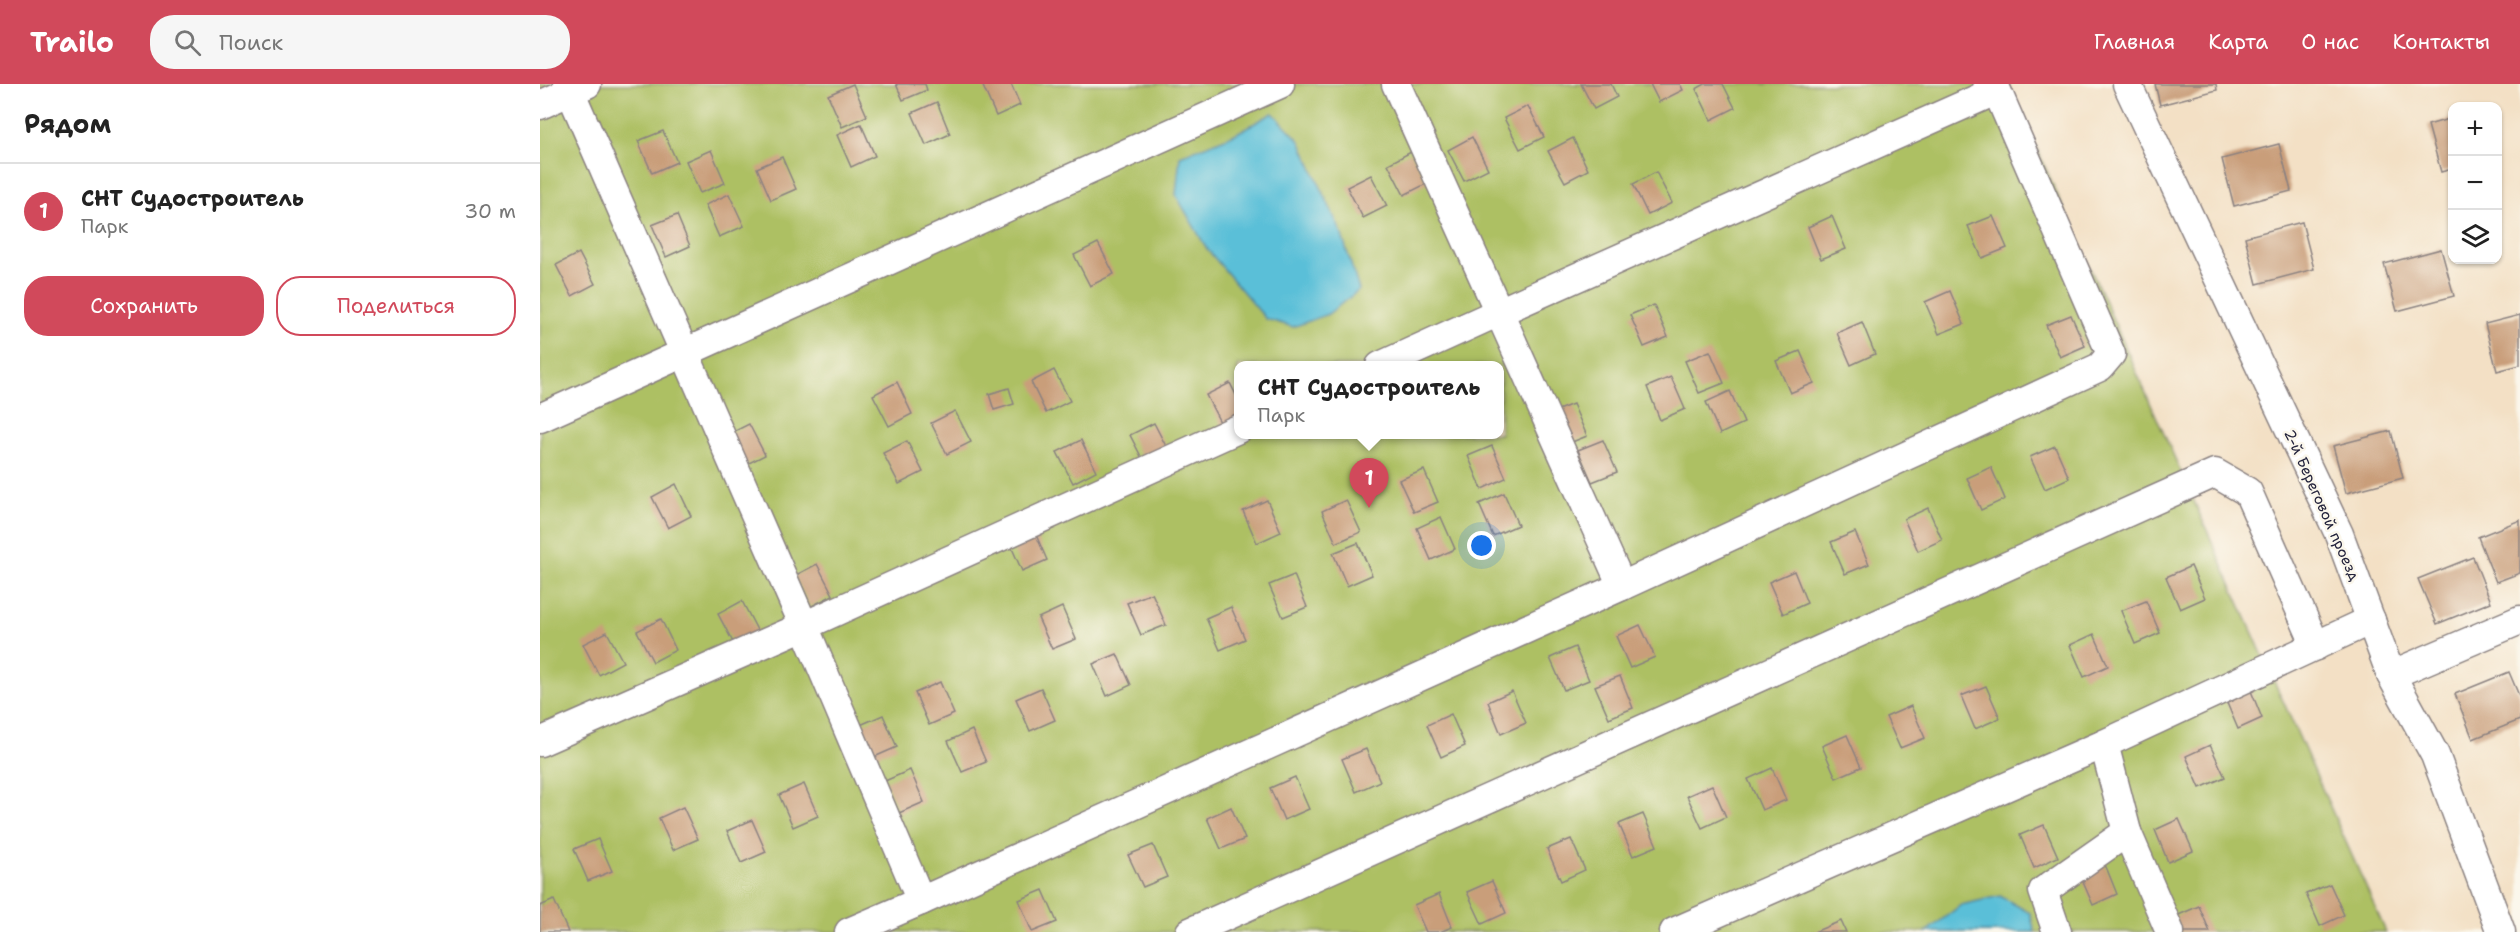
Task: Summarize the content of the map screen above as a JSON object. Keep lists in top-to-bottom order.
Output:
{
  "streets": {
    "street": ["2-й Береговой проезд"]
  },
  "page": {
    "header": "Trailo",
    "search": "Поиск",
    "nav": [
      "Главная",
      "Карта",
      "О нас",
      "Контакты"
    ],
    "heading": "Рядом",
    "map_buttons": ["+", "−"],
    "list": [
      {
        "mark": "1",
        "name": "СНТ Судостроитель",
        "note": "Парк",
        "value": "30 m"
      }
    ],
    "buttons": ["Сохранить", "Поделиться"],
    "popup": ["СНТ Судостроитель", "Парк"],
    "pins": "1"
  }
}
